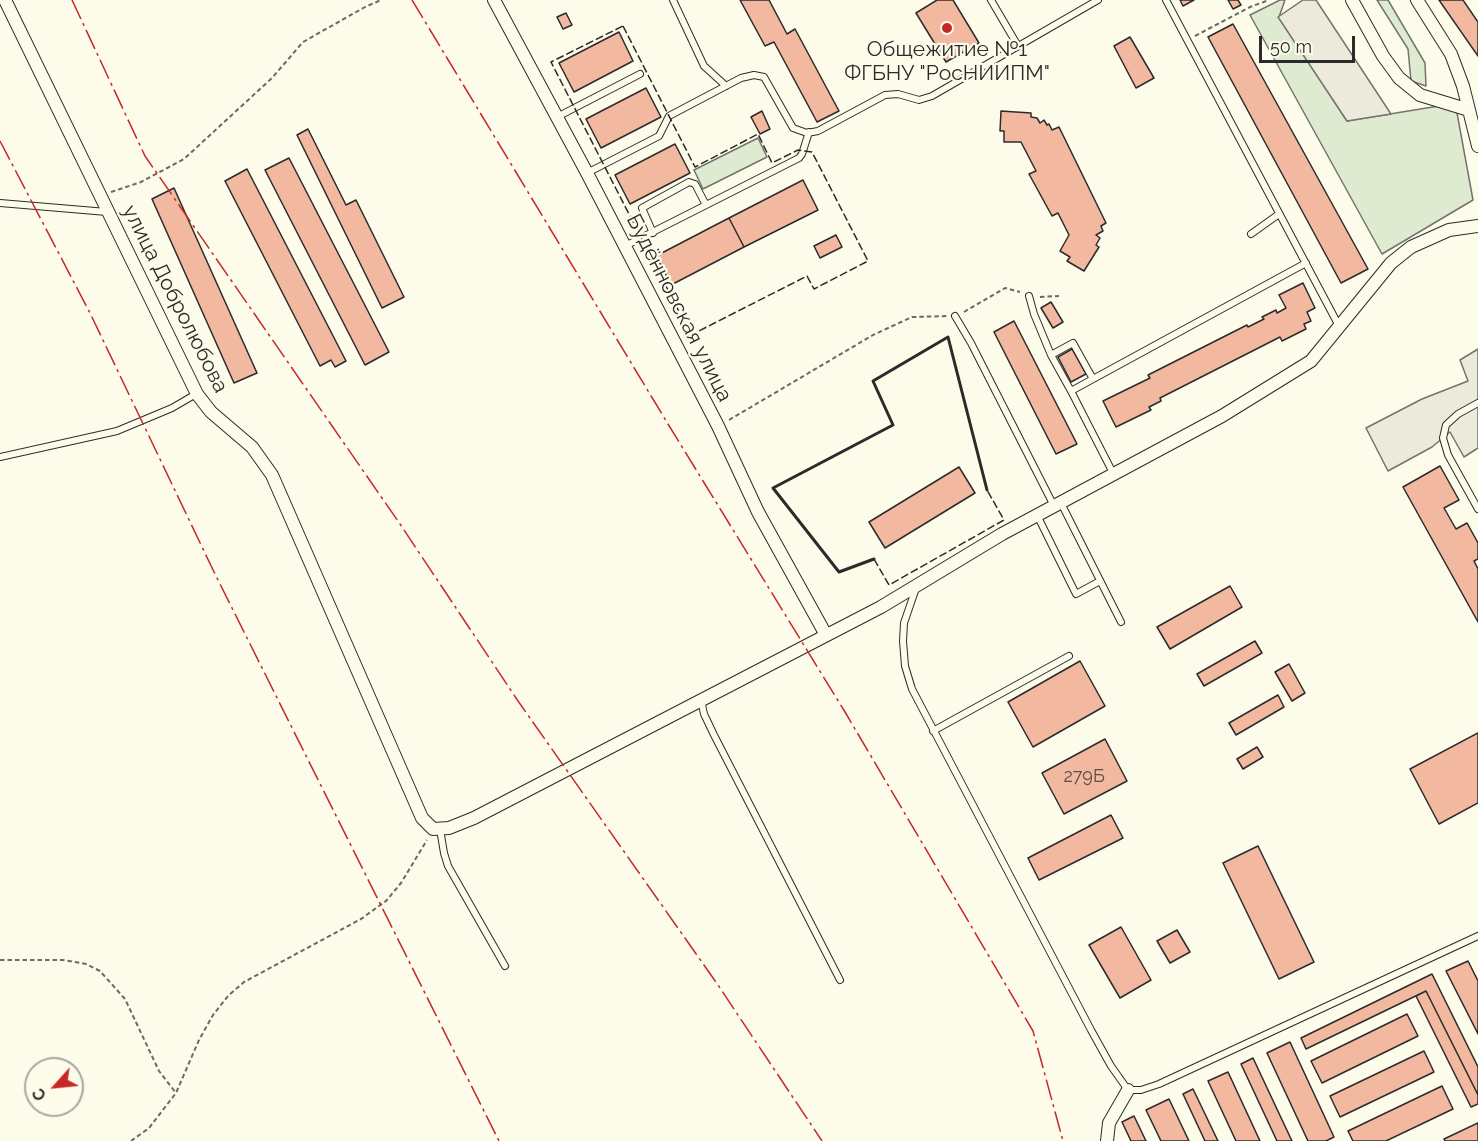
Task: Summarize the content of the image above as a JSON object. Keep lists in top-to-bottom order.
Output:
{
  "streets": {
    "street": ["улица Добролюбова", "Будённовская улица"]
  },
  "places": ["Общежитие №1 ФГБНУ \"РосНИИПМ\""],
  "house_numbers": ["279Б"],
  "scale_bar": "50 m",
  "north": "bottom left"
}
